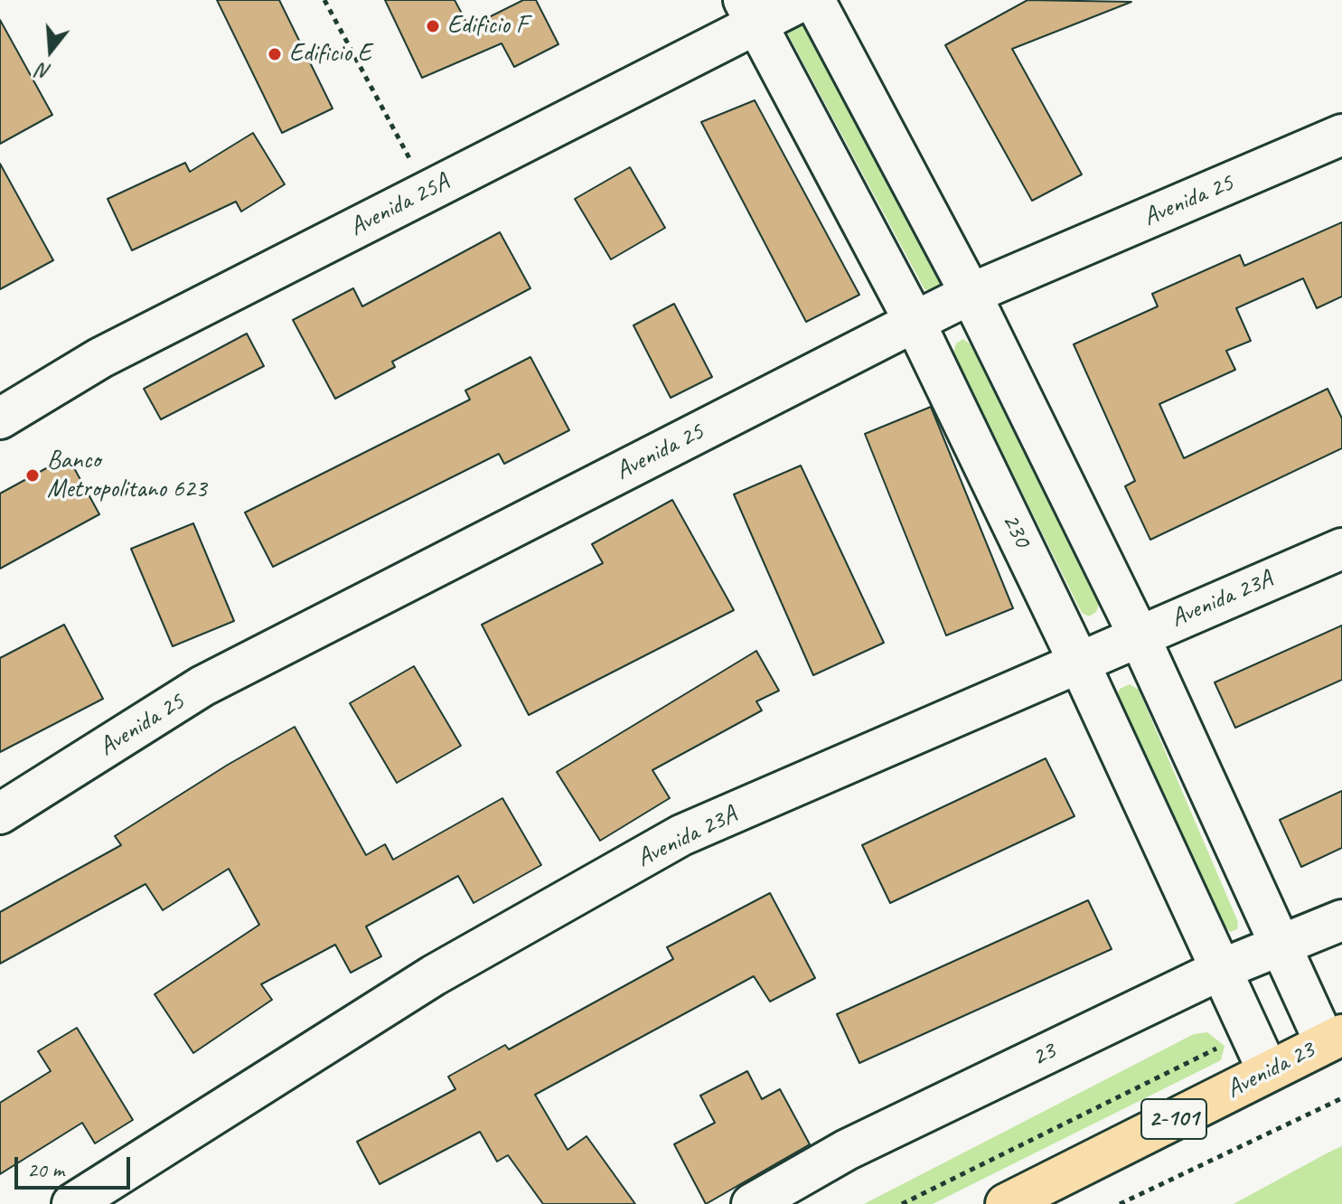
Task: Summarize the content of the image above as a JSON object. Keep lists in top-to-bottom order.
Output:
{
  "streets": {
    "main road": ["Avenida 23", "2-101"],
    "street": [
      "Avenida 25",
      "Avenida 25A",
      "230",
      "Avenida 23A",
      "23"
    ]
  },
  "crossings": [
    ["Avenida 25", "230"],
    ["Avenida 25A", "230"],
    ["230", "Avenida 23A"],
    ["230", "23"],
    ["230", "Avenida 23"]
  ],
  "places": ["Edificio F", "Edificio E", "Banco Metropolitano 623"],
  "scale_bar": "20 m",
  "north": "bottom"
}
